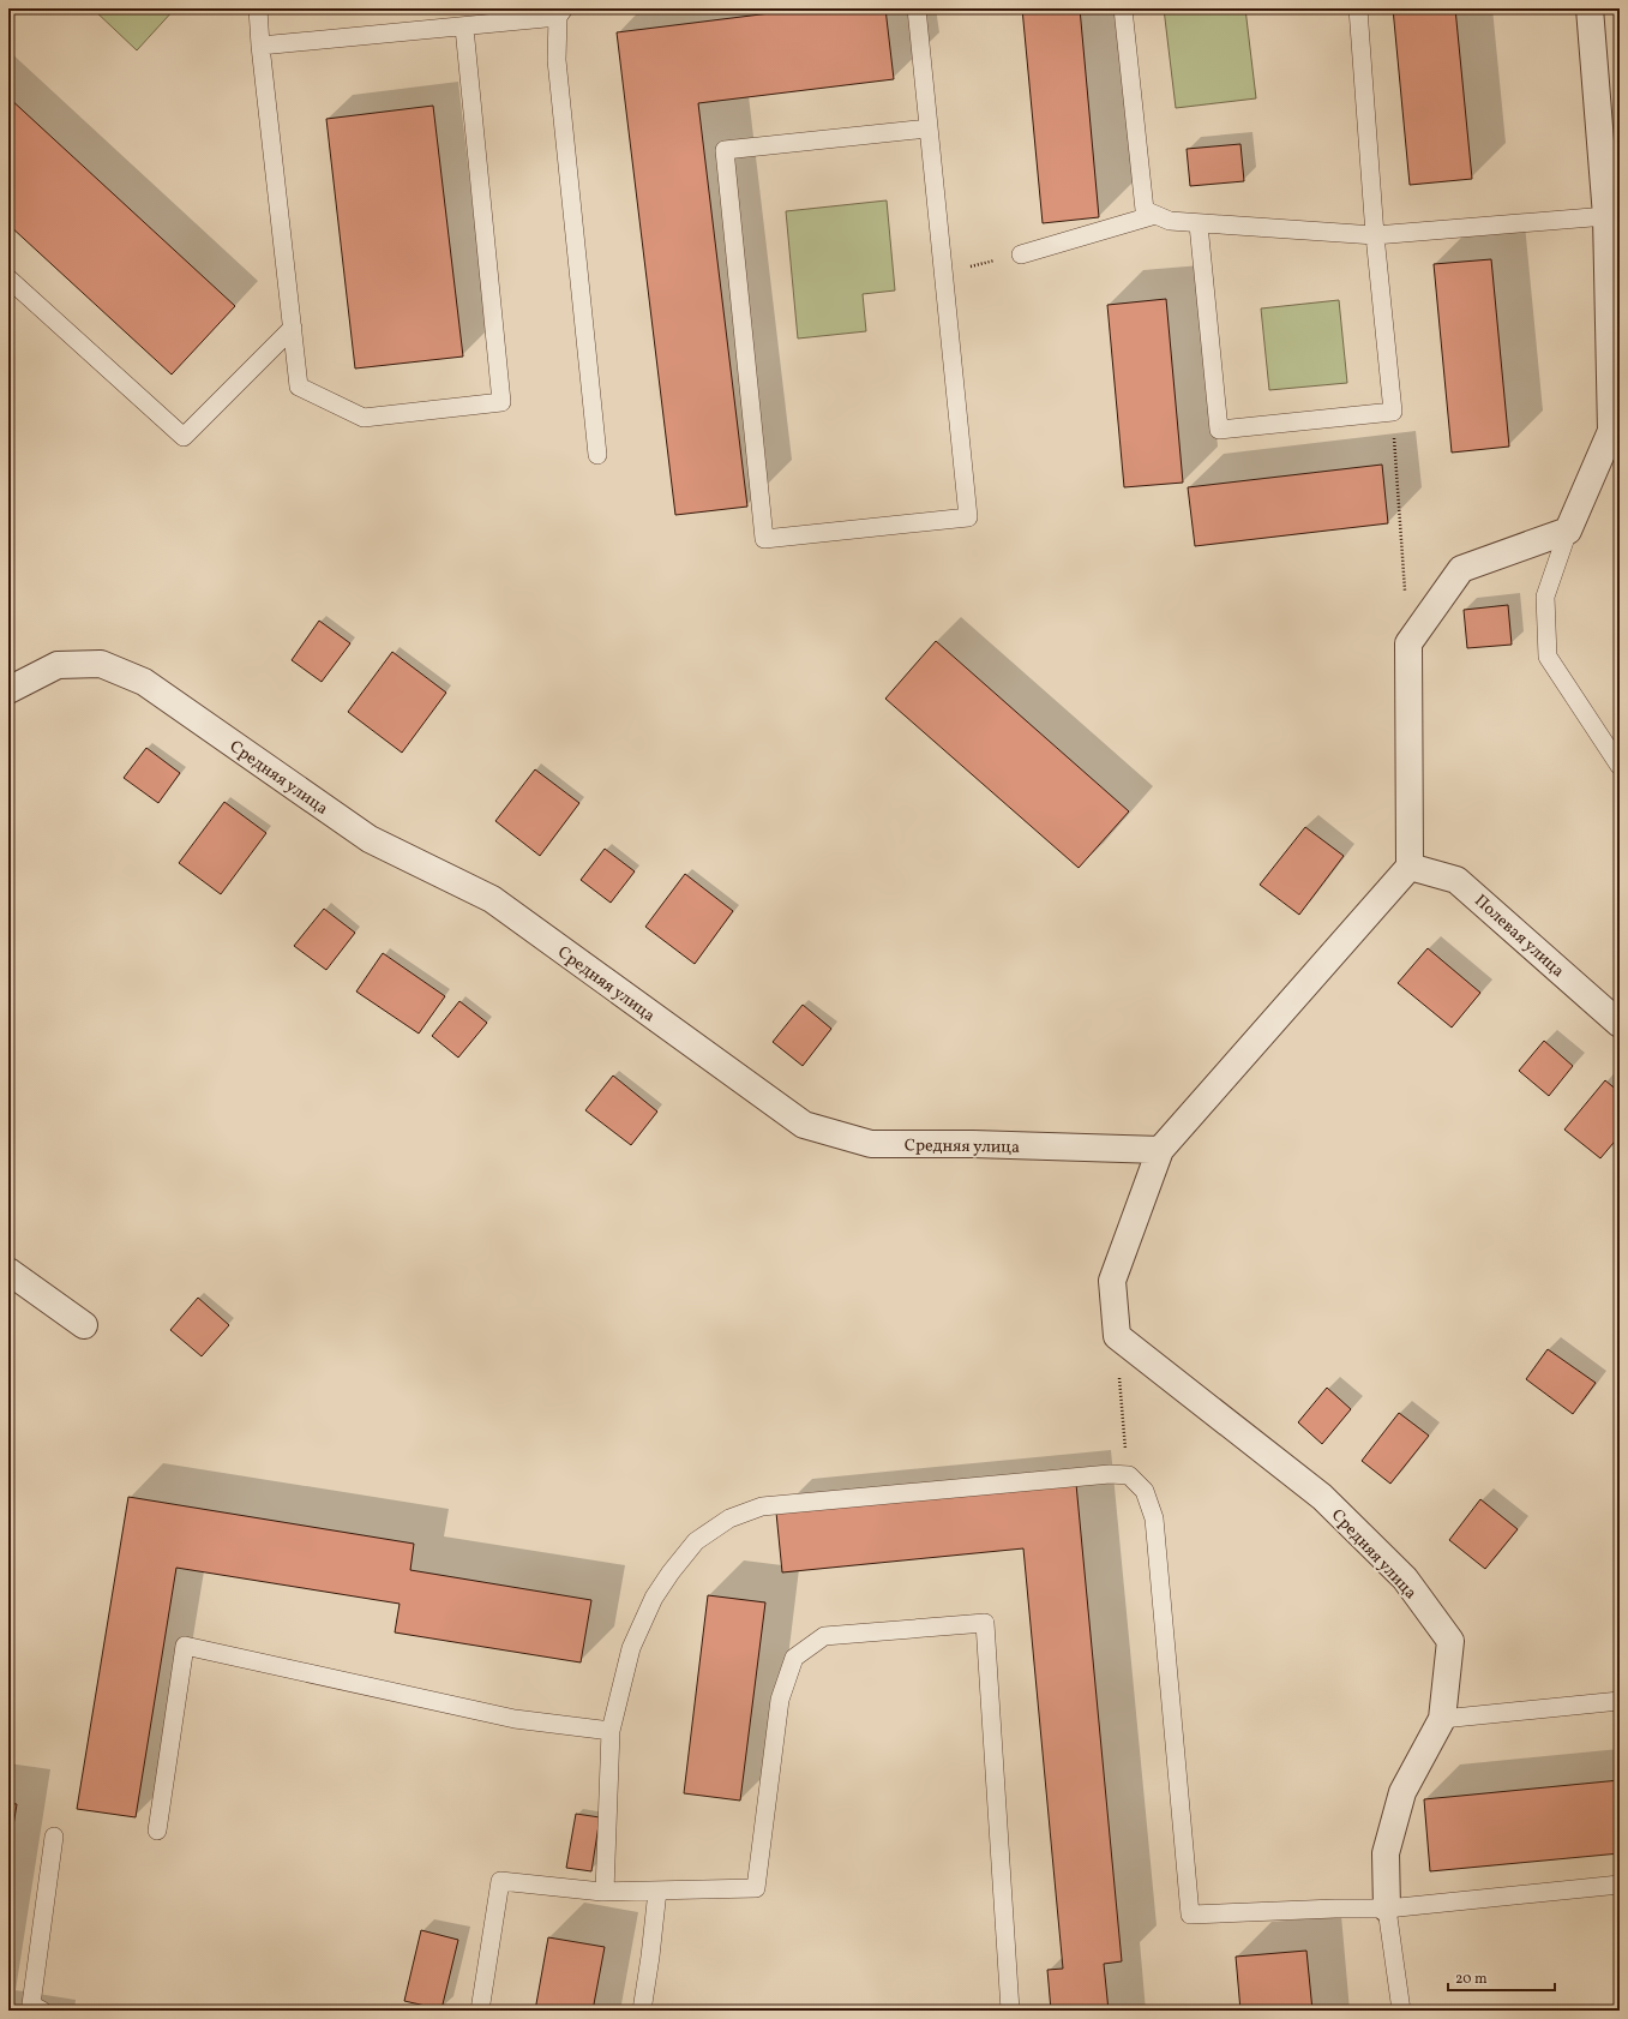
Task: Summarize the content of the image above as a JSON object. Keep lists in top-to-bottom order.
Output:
{
  "streets": {
    "street": ["Средняя улица", "Полевая улица"]
  },
  "scale_bar": "20 m"
}
